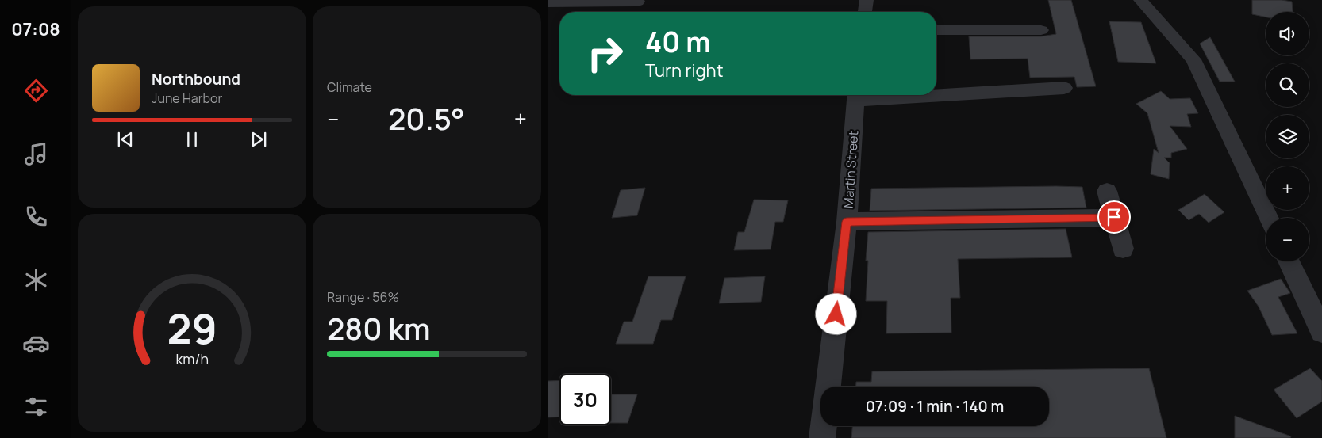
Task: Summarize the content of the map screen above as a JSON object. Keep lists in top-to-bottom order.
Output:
{
  "streets": {
    "street": ["Martin Street"]
  },
  "page": {
    "tabs": "07:08",
    "tile": [
      "Climate",
      ["Range · 56%", "280 km"]
    ],
    "map_buttons": ["+", "−"],
    "turn": ["40 m", "Turn right"],
    "song": ["Northbound", "June Harbor"],
    "heat": ["−", "20.5°", "+"],
    "limit": "30",
    "trip": "07:09 · 1 min · 140 m",
    "gauge": ["29", "km/h"]
  }
}
